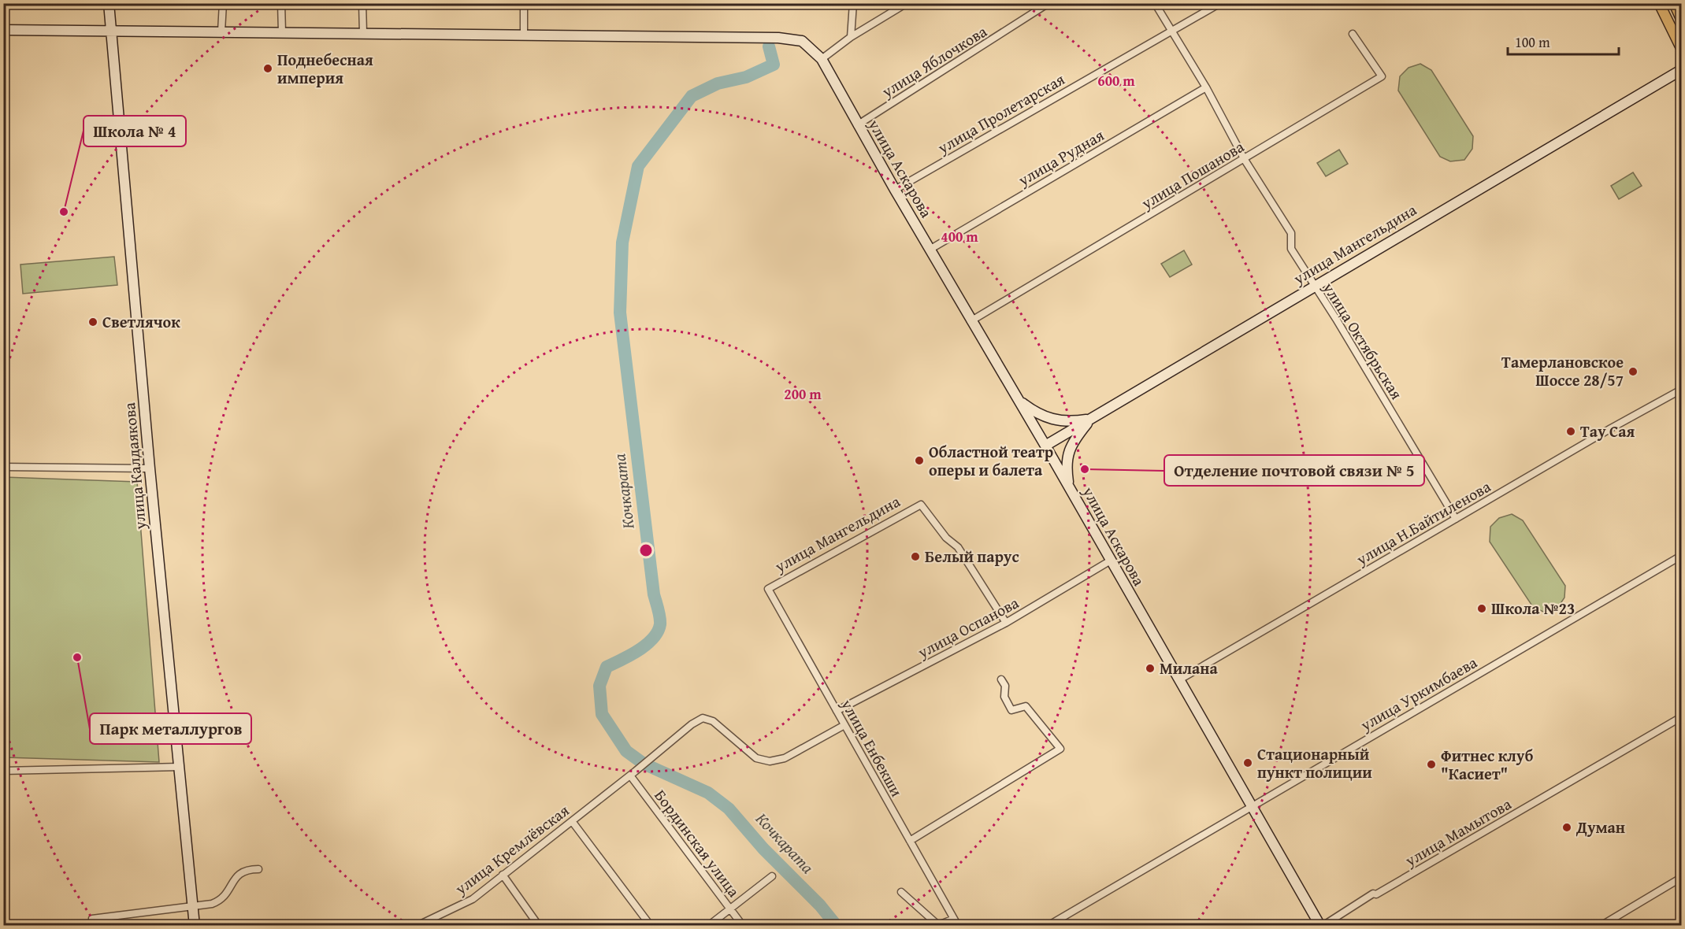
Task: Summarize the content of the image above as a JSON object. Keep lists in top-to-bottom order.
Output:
{
  "streets": {
    "main road": ["улица Аскарова", "улица Мангельдина", "улица Калдаякова"],
    "street": [
      "улица Яблочкова",
      "улица Пролетарская",
      "улица Рудная",
      "улица Пошанова",
      "улица Октябрьская",
      "улица Н.Байтиленова",
      "улица Оспанова",
      "улица Уркимбаева",
      "улица Енбекши",
      "улица Мамытова",
      "Бординская улица",
      "улица Кремлёвская"
    ]
  },
  "crossings": [
    ["улица Яблочкова", "улица Аскарова"],
    ["улица Пролетарская", "улица Аскарова"],
    ["улица Пролетарская", "улица Октябрьская"],
    ["улица Рудная", "улица Аскарова"],
    ["улица Рудная", "улица Октябрьская"],
    ["улица Аскарова", "улица Пошанова"],
    ["улица Аскарова", "улица Мангельдина"],
    ["улица Аскарова", "улица Калдаякова"],
    ["улица Аскарова", "улица Н.Байтиленова"],
    ["улица Аскарова", "улица Оспанова"],
    ["улица Аскарова", "улица Уркимбаева"],
    ["улица Аскарова", "улица Мамытова"],
    ["улица Пошанова", "улица Октябрьская"],
    ["улица Мангельдина", "улица Октябрьская"],
    ["улица Мангельдина", "улица Оспанова"],
    ["улица Мангельдина", "улица Енбекши"],
    ["улица Октябрьская", "улица Н.Байтиленова"],
    ["улица Оспанова", "улица Енбекши"],
    ["улица Енбекши", "улица Кремлёвская"],
    ["Бординская улица", "улица Кремлёвская"]
  ],
  "water": ["Кочкарата"],
  "places": [
    "Поднебесная империя",
    "Школа № 4",
    "Светлячок",
    "Тамерлановское Шоссе 28/57",
    "Тау Сая",
    "Областной театр оперы и балета",
    "Отделение почтовой связи № 5",
    "Белый парус",
    "Школа №23",
    "Парк металлургов",
    "Милана",
    "Стационарный пункт полиции",
    "Фитнес клуб \"Касиет\"",
    "Думан"
  ],
  "scale_bar": "100 m",
  "rings": ["600 m", "400 m", "200 m"]
}
